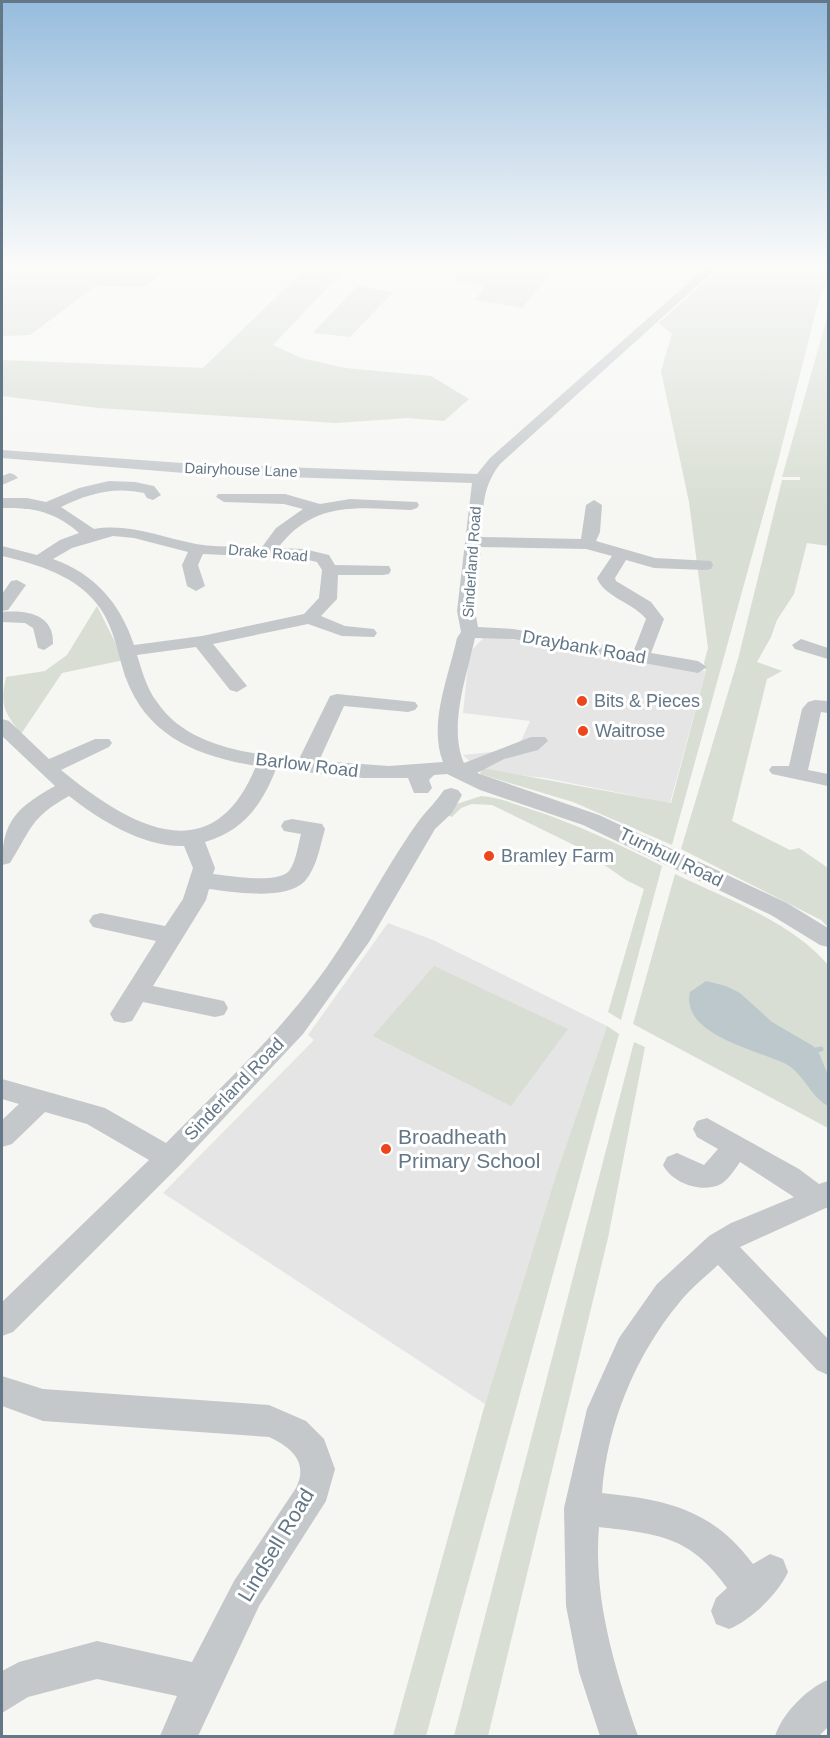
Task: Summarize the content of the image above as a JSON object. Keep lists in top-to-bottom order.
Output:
{
  "streets": {
    "street": [
      "Dairyhouse Lane",
      "Drake Road",
      "Sinderland Road",
      "Draybank Road",
      "Barlow Road",
      "Turnbull Road",
      "Lindsell Road"
    ]
  },
  "crossings": [
    ["Dairyhouse Lane", "Sinderland Road"],
    ["Drake Road", "Barlow Road"],
    ["Sinderland Road", "Draybank Road"],
    ["Sinderland Road", "Turnbull Road"]
  ],
  "places": [
    "Bits & Pieces",
    "Waitrose",
    "Bramley Farm",
    "Broadheath Primary School"
  ]
}
